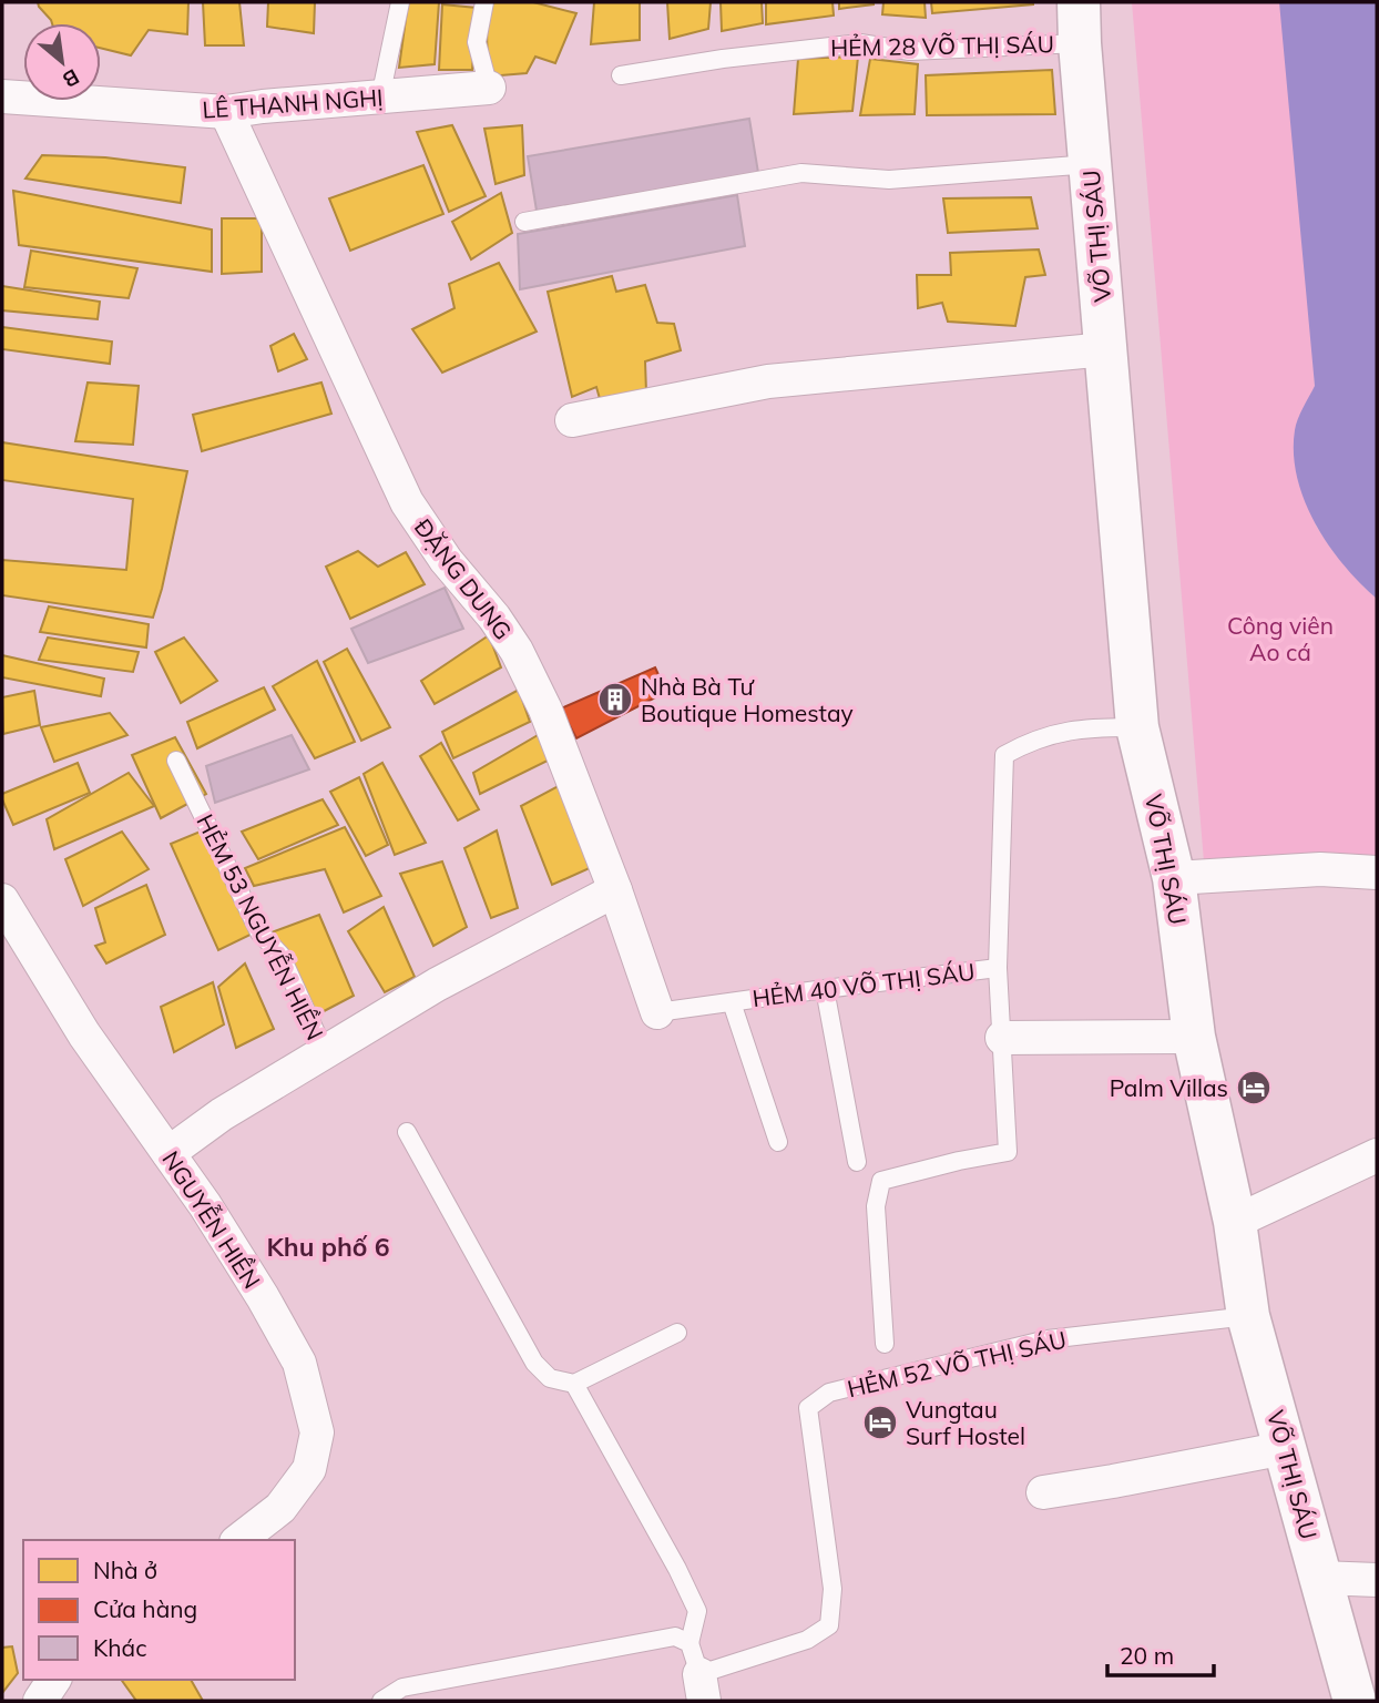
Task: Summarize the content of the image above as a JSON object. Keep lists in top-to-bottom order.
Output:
{
  "streets": {
    "street": [
      "LÊ THANH NGHỊ",
      "VÕ THỊ SÁU",
      "ĐẶNG DUNG",
      "NGUYỄN HIỀN"
    ],
    "lane": [
      "HẺM 28 VÕ THỊ SÁU",
      "HẺM 53 NGUYỄN HIỀN",
      "HẺM 40 VÕ THỊ SÁU",
      "HẺM 52 VÕ THỊ SÁU"
    ]
  },
  "crossings": [
    ["HẺM 28 VÕ THỊ SÁU", "VÕ THỊ SÁU"],
    ["LÊ THANH NGHỊ", "ĐẶNG DUNG"],
    ["VÕ THỊ SÁU", "HẺM 40 VÕ THỊ SÁU"],
    ["VÕ THỊ SÁU", "HẺM 52 VÕ THỊ SÁU"],
    ["ĐẶNG DUNG", "HẺM 40 VÕ THỊ SÁU"]
  ],
  "districts": ["Khu phố 6"],
  "parks": ["Công viên Ao cá"],
  "places": {
    "building": ["Nhà Bà Tư Boutique Homestay"],
    "hotel": ["Palm Villas", "Vungtau Surf Hostel"]
  },
  "legend": ["Nhà ở", "Cửa hàng", "Khác"],
  "scale_bar": "20 m",
  "north": "bottom right"
}
